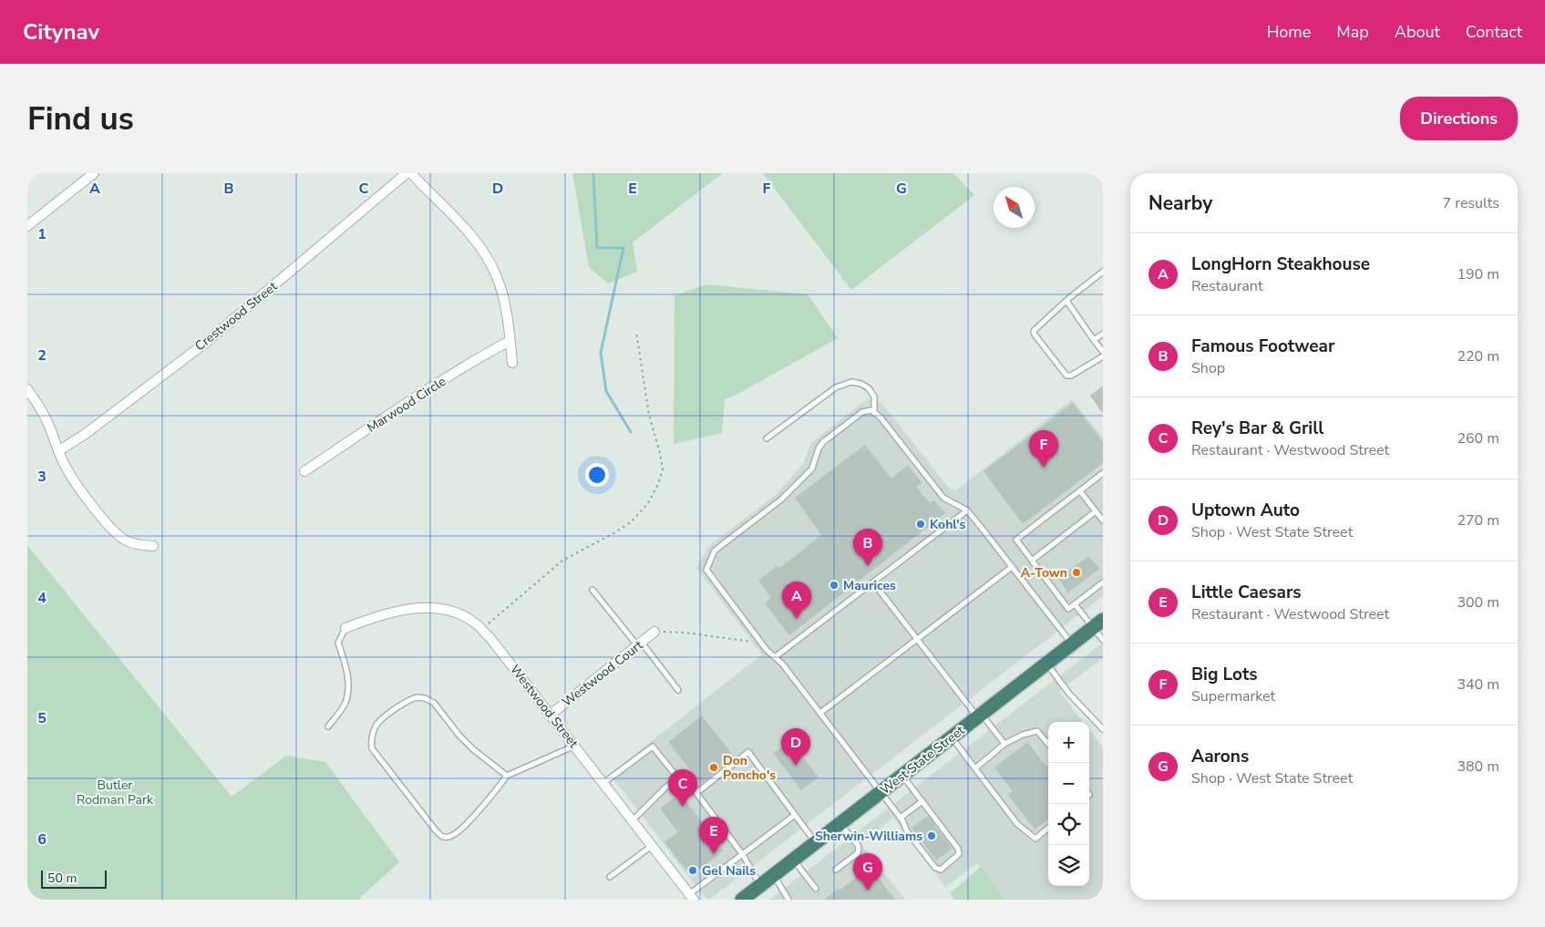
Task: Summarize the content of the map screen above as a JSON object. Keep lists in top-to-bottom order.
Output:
{
  "streets": {
    "highway": ["West State Street"],
    "street": [
      "Crestwood Street",
      "Marwood Circle",
      "Westwood Court",
      "Westwood Street"
    ]
  },
  "crossings": [
    ["Westwood Court", "Westwood Street"]
  ],
  "parks": ["Butler Rodman Park"],
  "places": [
    "Kohl's",
    "A-Town",
    "Maurices",
    "Don Poncho's",
    "Sherwin-Williams",
    "Gel Nails"
  ],
  "scale_bar": "50 m",
  "north": "top left",
  "page": {
    "header": "Citynav",
    "nav": [
      "Home",
      "Map",
      "About",
      "Contact"
    ],
    "buttons": "Directions",
    "title": "Find us",
    "heading": ["Nearby", "7 results"],
    "list": [
      {
        "mark": "A",
        "name": "LongHorn Steakhouse",
        "note": "Restaurant",
        "value": "190 m"
      },
      {
        "mark": "B",
        "name": "Famous Footwear",
        "note": "Shop",
        "value": "220 m"
      },
      {
        "mark": "C",
        "name": "Rey's Bar & Grill",
        "note": "Restaurant · Westwood Street",
        "value": "260 m"
      },
      {
        "mark": "D",
        "name": "Uptown Auto",
        "note": "Shop · West State Street",
        "value": "270 m"
      },
      {
        "mark": "E",
        "name": "Little Caesars",
        "note": "Restaurant · Westwood Street",
        "value": "300 m"
      },
      {
        "mark": "F",
        "name": "Big Lots",
        "note": "Supermarket",
        "value": "340 m"
      },
      {
        "mark": "G",
        "name": "Aarons",
        "note": "Shop · West State Street",
        "value": "380 m"
      }
    ],
    "pins": [
      "F",
      "B",
      "A",
      "D",
      "C",
      "E",
      "G"
    ],
    "map_buttons": ["+", "−"],
    "scale": "50 m"
  },
  "grid": {
    "columns": [
      "A",
      "B",
      "C",
      "D",
      "E",
      "F",
      "G"
    ],
    "rows": [
      "1",
      "2",
      "3",
      "4",
      "5",
      "6"
    ]
  }
}
